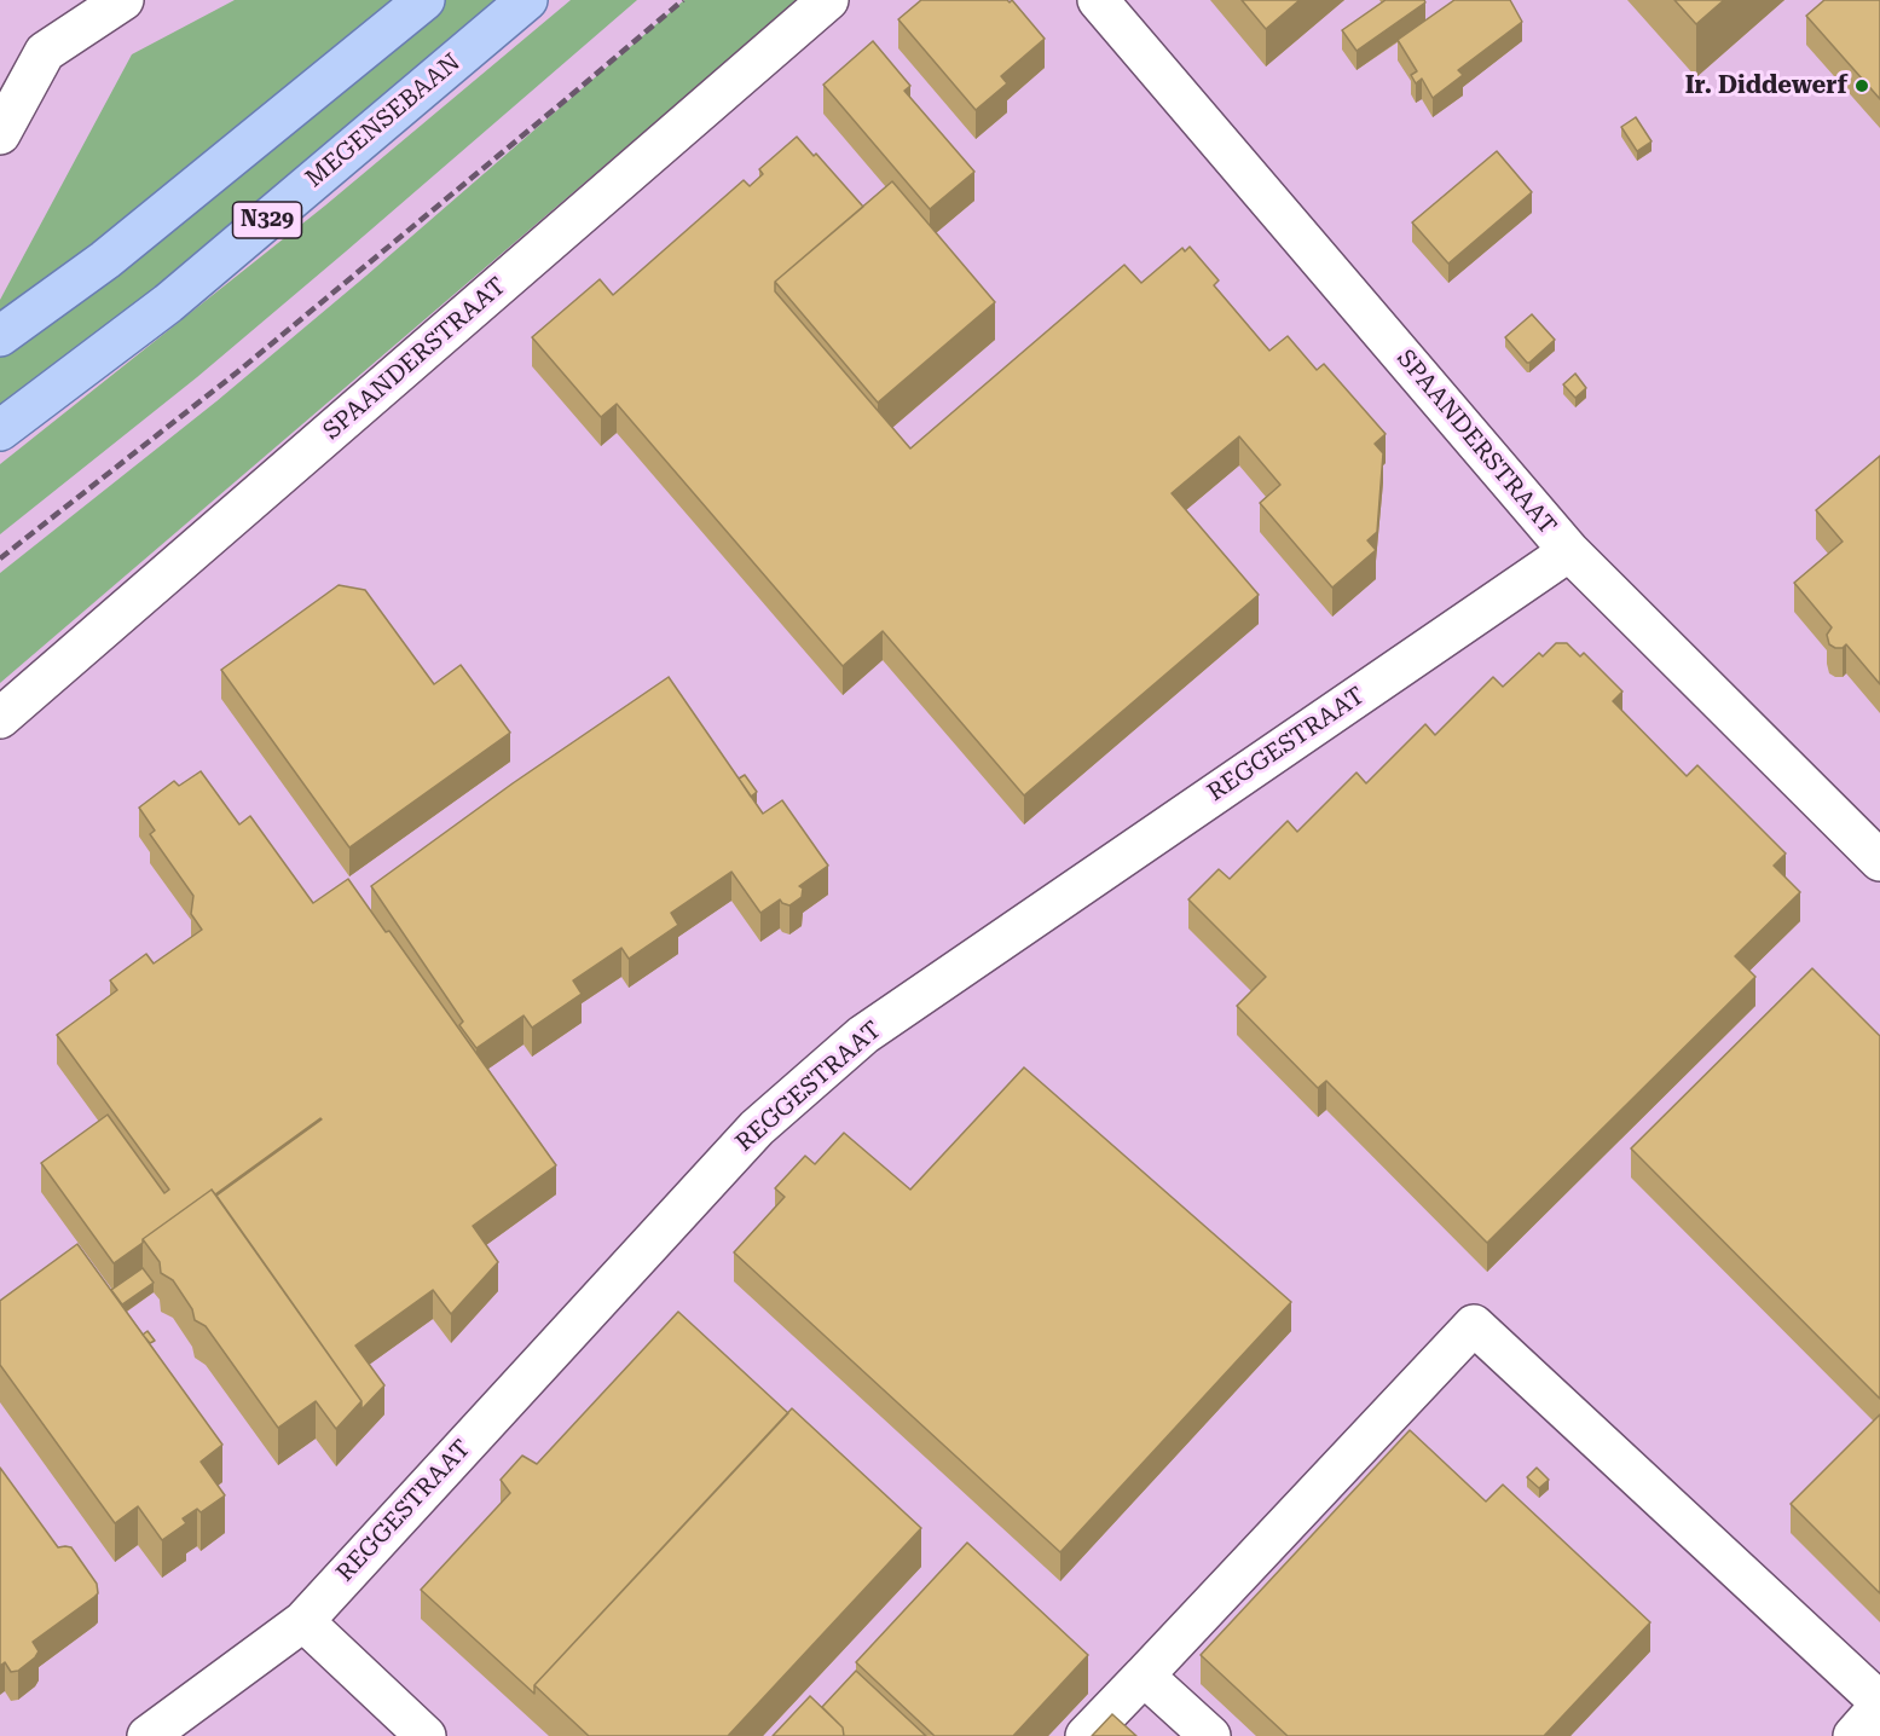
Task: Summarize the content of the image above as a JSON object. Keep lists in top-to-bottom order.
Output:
{
  "streets": {
    "main road": ["MEGENSEBAAN", "N329"],
    "street": ["SPAANDERSTRAAT", "REGGESTRAAT"]
  },
  "crossings": [
    ["SPAANDERSTRAAT", "REGGESTRAAT"]
  ],
  "places": ["Ir. Diddewerf"]
}
